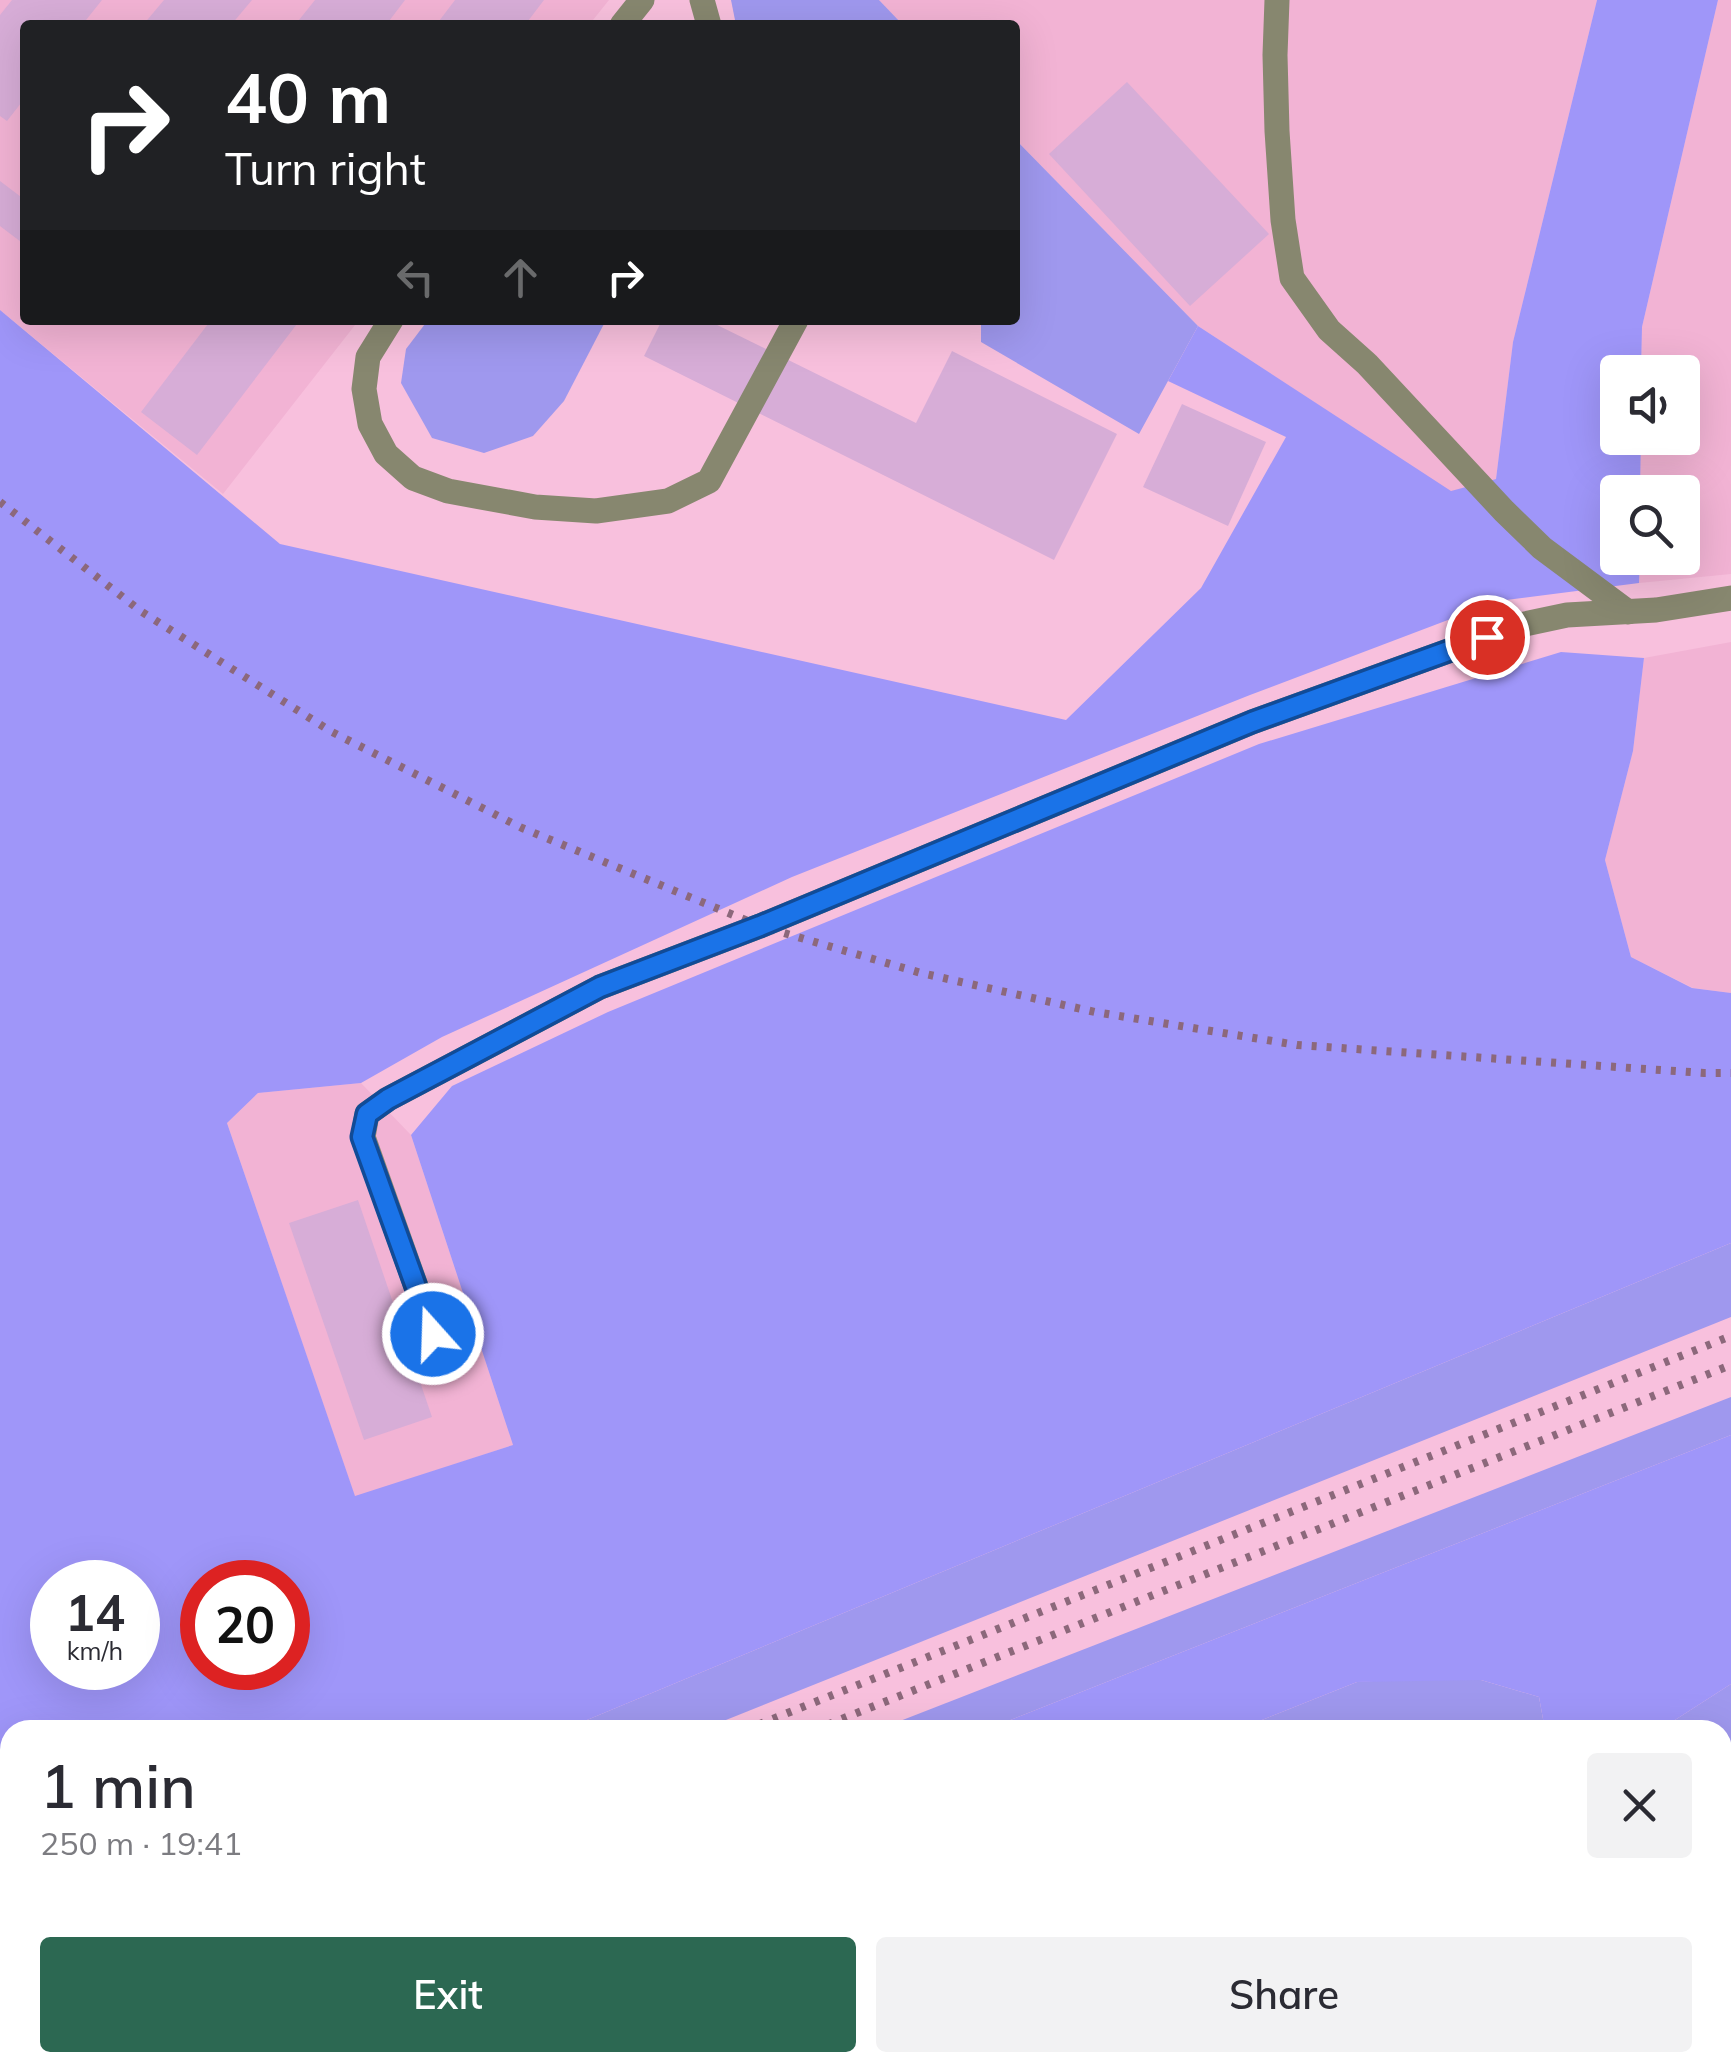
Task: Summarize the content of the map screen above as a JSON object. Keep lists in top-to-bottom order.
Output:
{
  "page": {
    "turn": ["40 m", "Turn right"],
    "speed": "14 km/h",
    "limit": "20",
    "heading": ["1 min", "250 m · 19:41"],
    "buttons": ["Exit", "Share"]
  }
}
